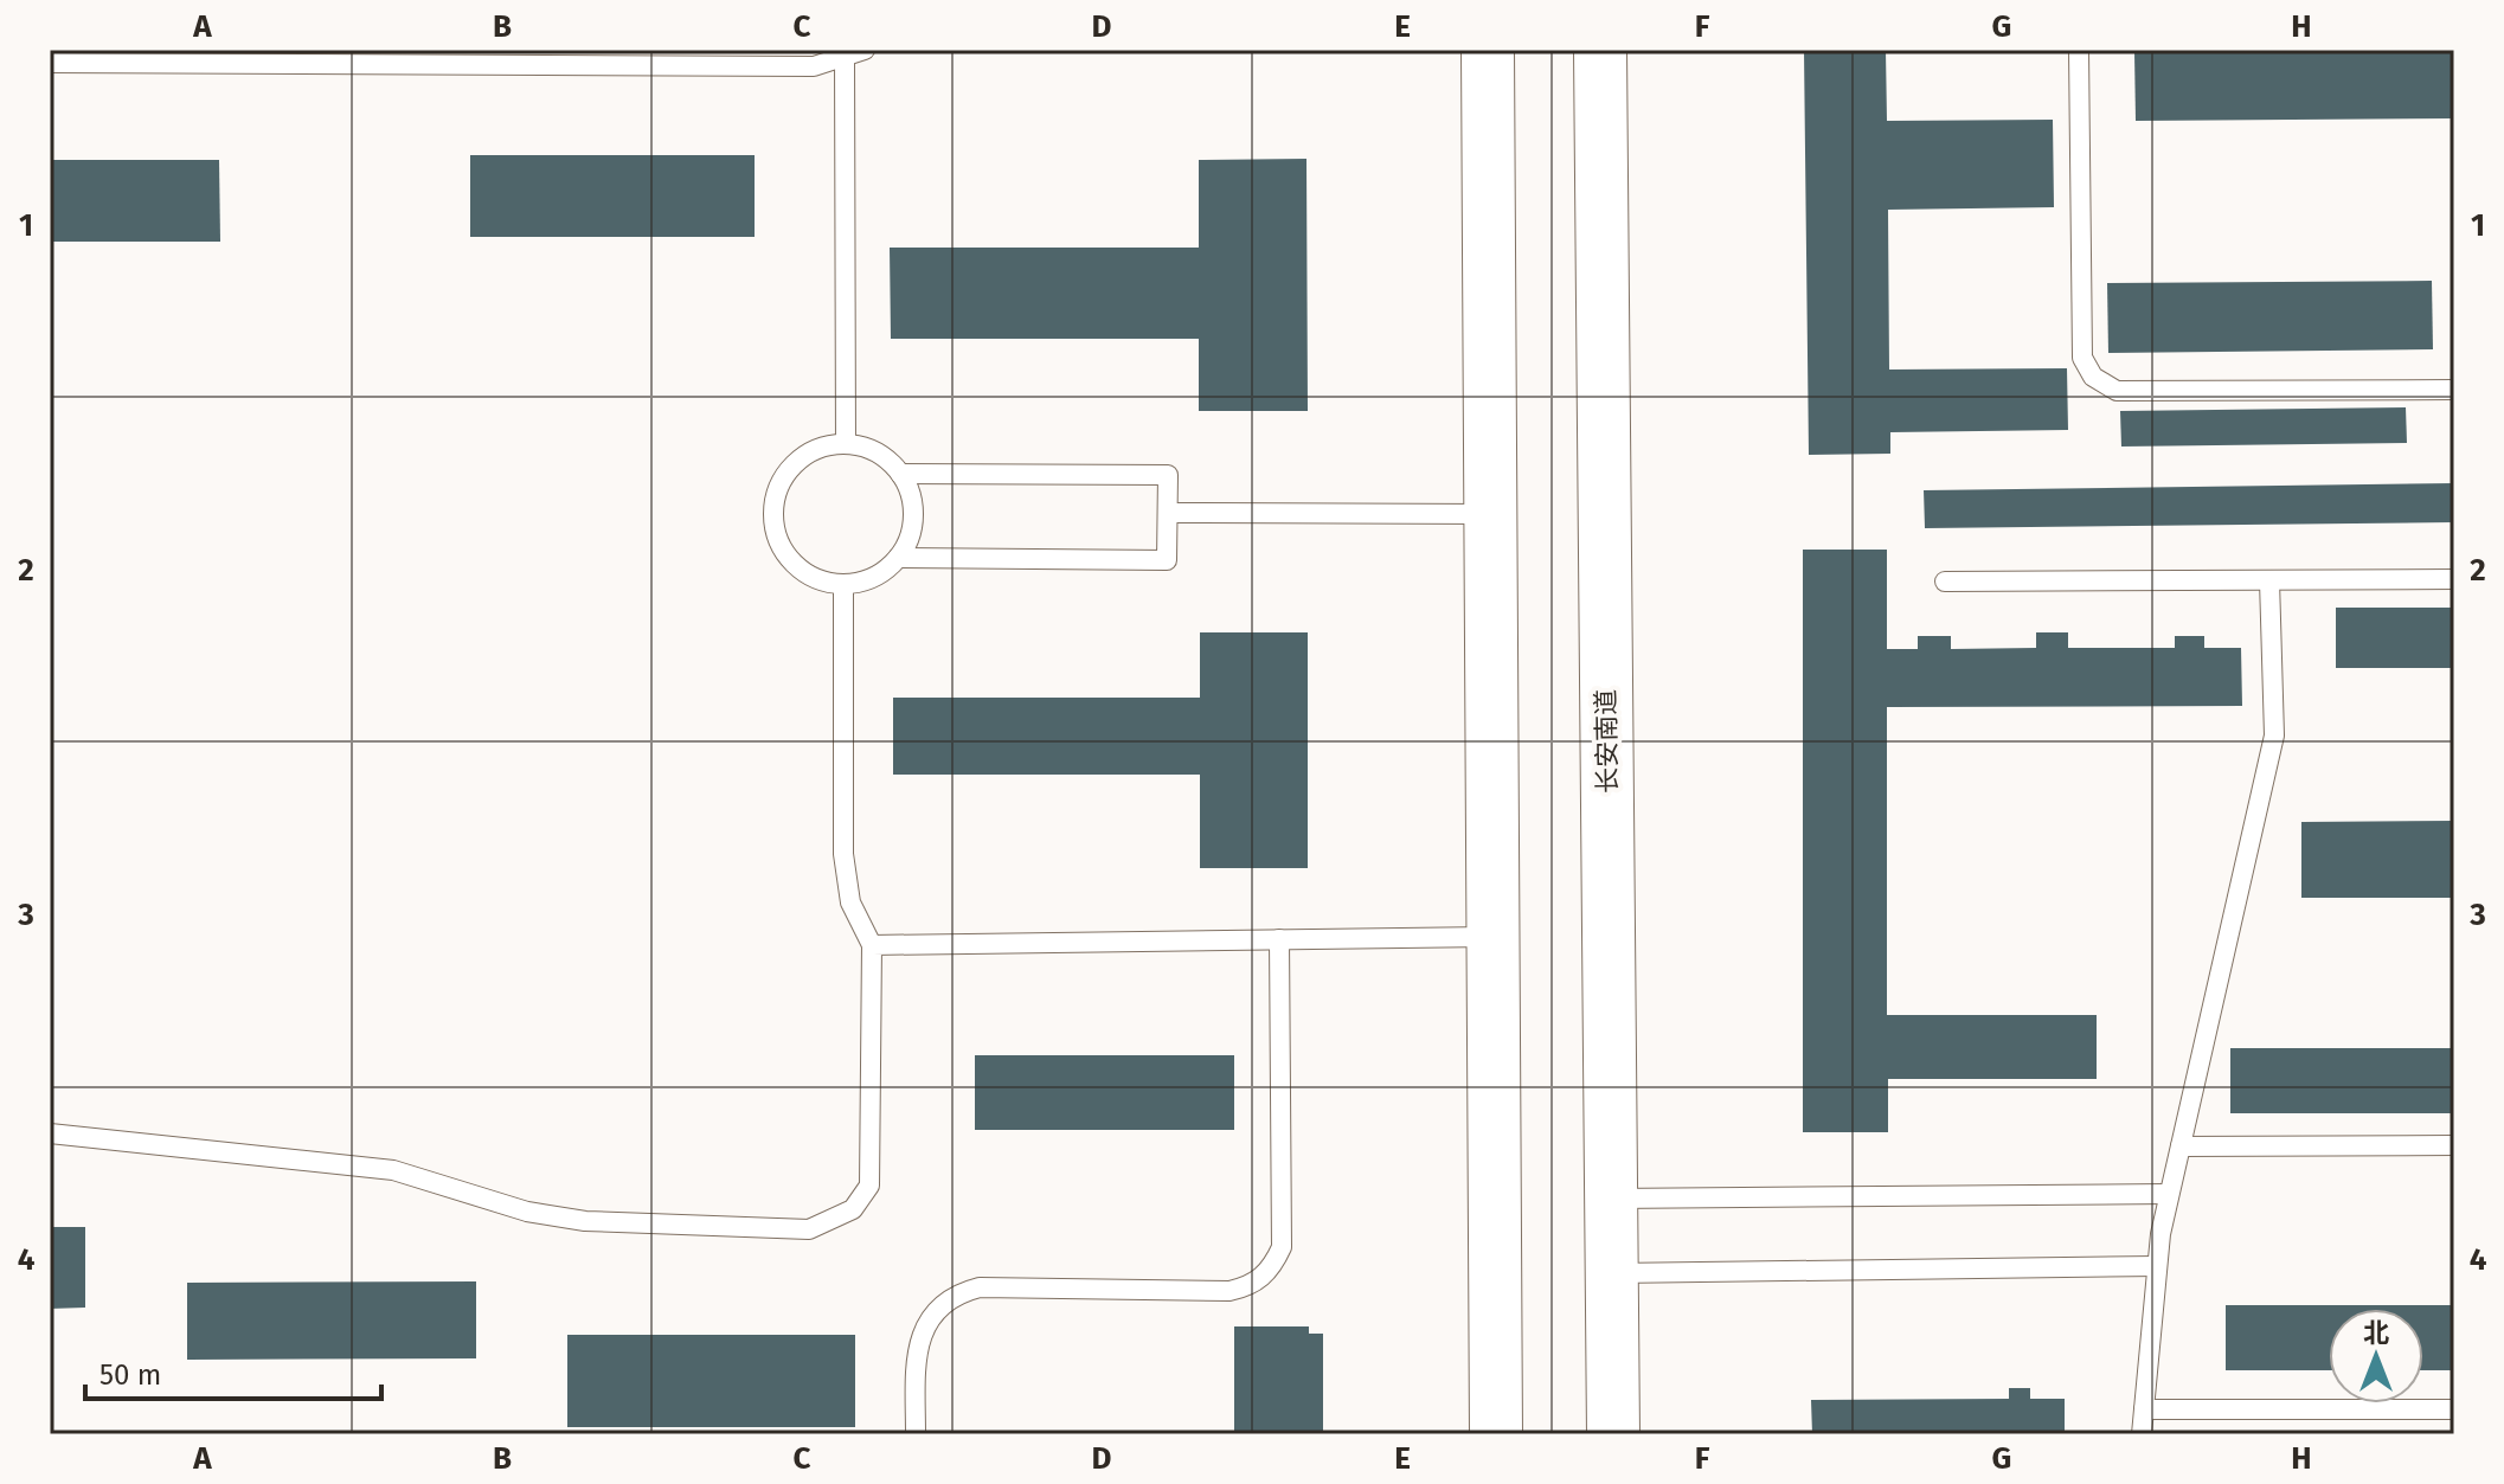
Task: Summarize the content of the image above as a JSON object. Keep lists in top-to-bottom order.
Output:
{
  "streets": {
    "main road": ["长安南道"]
  },
  "scale_bar": "50 m",
  "north": "top",
  "grid": {
    "columns": [
      "A",
      "B",
      "C",
      "D",
      "E",
      "F",
      "G",
      "H"
    ],
    "rows": [
      "1",
      "2",
      "3",
      "4"
    ]
  }
}
